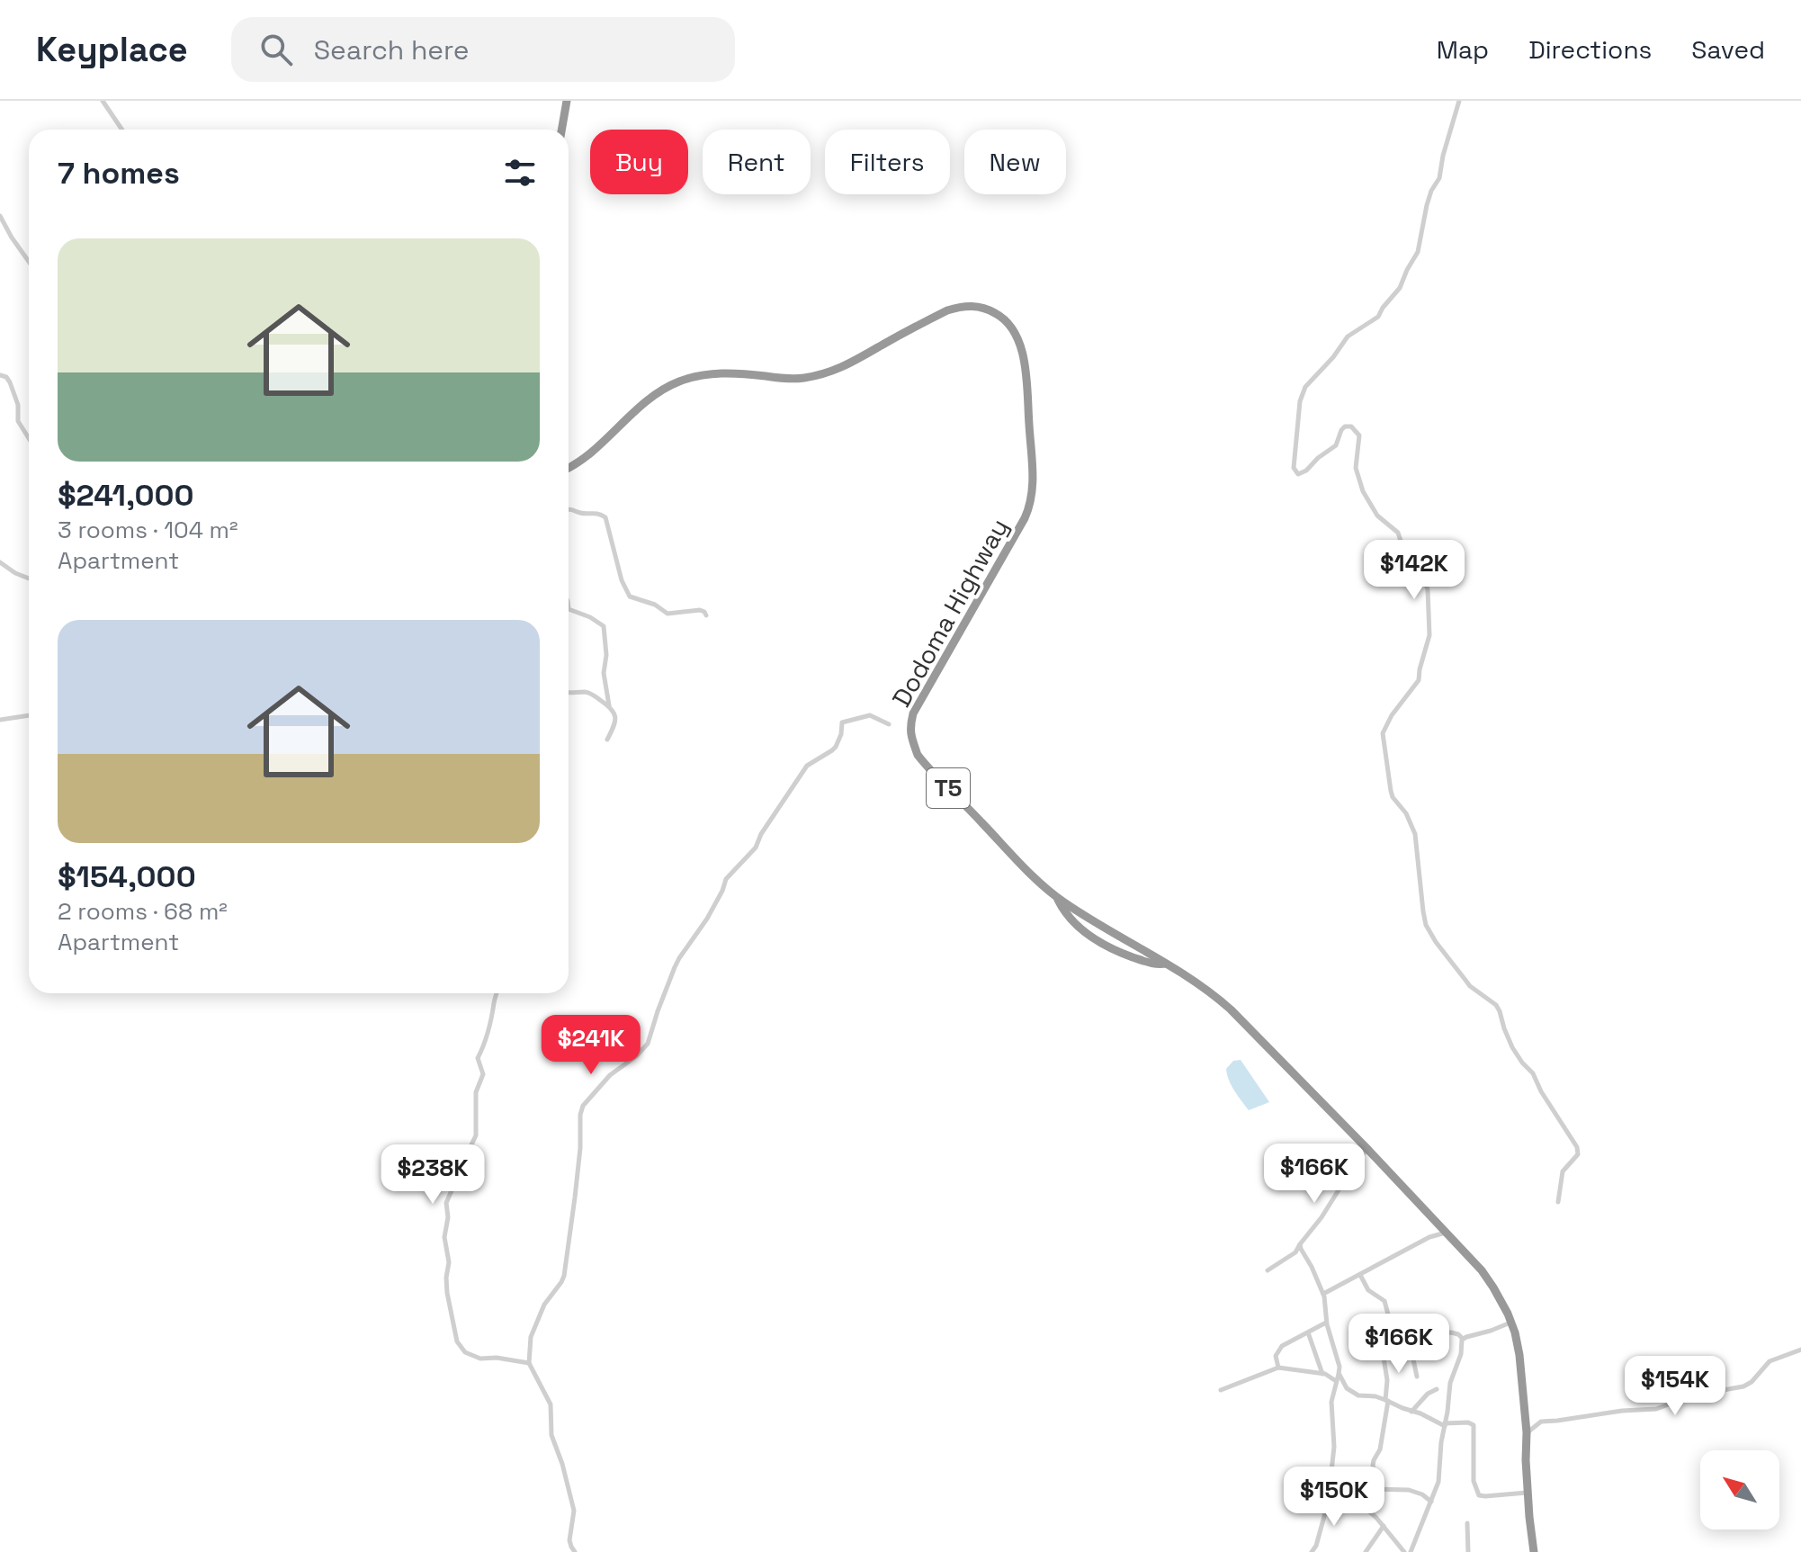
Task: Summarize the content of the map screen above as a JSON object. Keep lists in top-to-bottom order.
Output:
{
  "streets": {
    "highway": ["Dodoma Highway", "T5"]
  },
  "north": "top left",
  "page": {
    "header": "Keyplace",
    "search": "Search here",
    "nav": ["Map", "Directions", "Saved"],
    "chip": [
      "Buy",
      "Rent",
      "Filters",
      "New"
    ],
    "heading": "7 homes",
    "list": [
      {
        "name": "$241,000",
        "note": "3 rooms · 104 m² · Apartment"
      },
      {
        "name": "$154,000",
        "note": "2 rooms · 68 m² · Apartment"
      }
    ],
    "price": [
      "$142K",
      "$241K",
      "$166K",
      "$238K",
      "$166K",
      "$154K",
      "$150K"
    ]
  }
}
